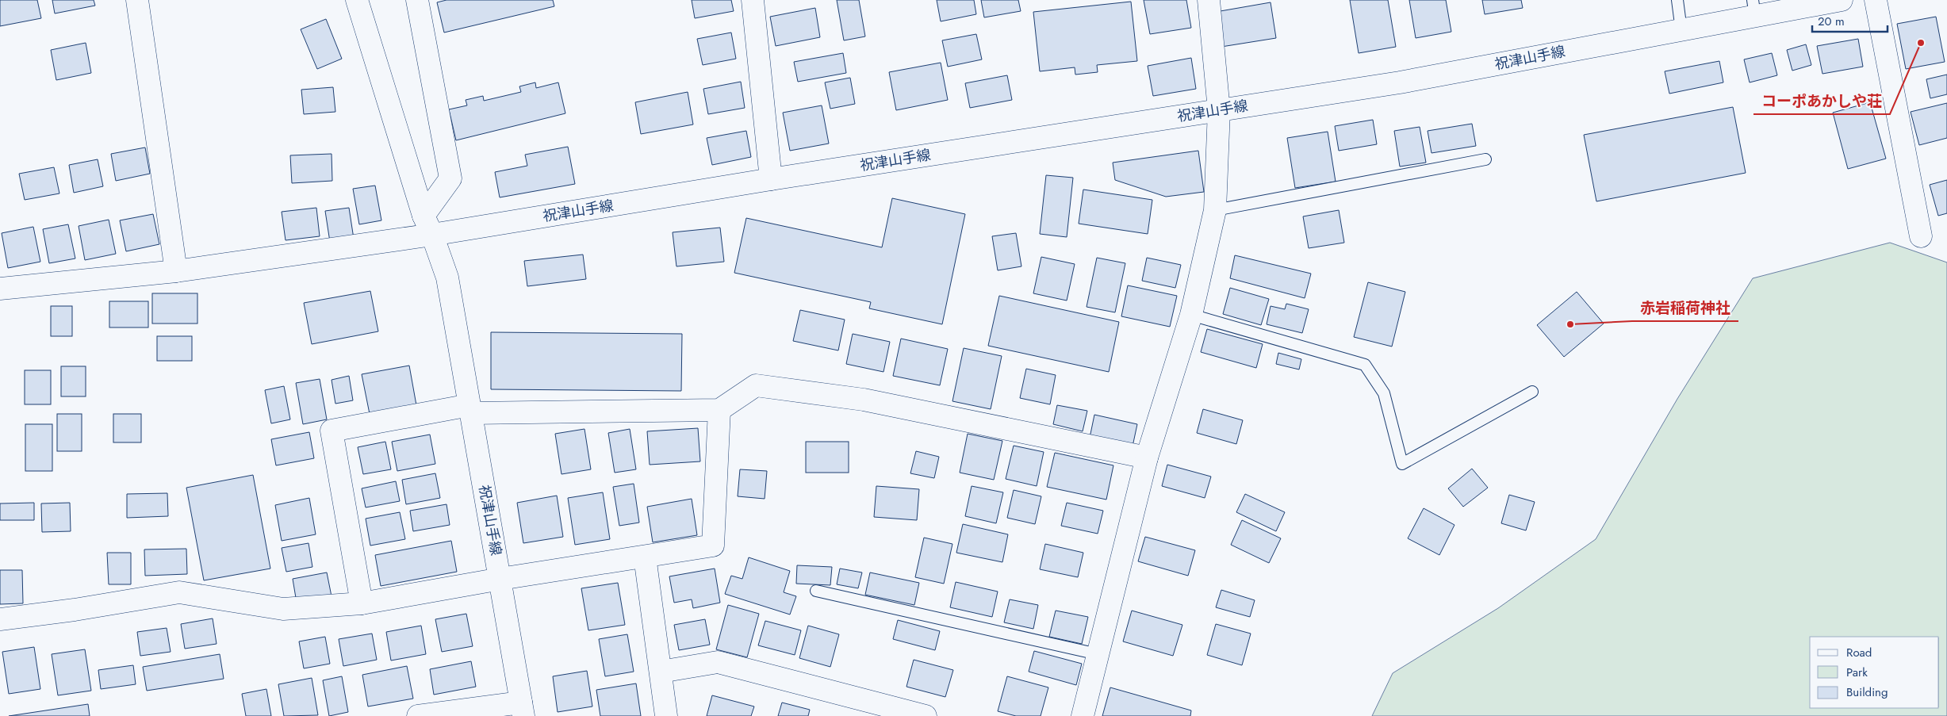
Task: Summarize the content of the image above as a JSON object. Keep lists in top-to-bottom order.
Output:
{
  "streets": {
    "street": ["祝津山手線"]
  },
  "places": ["コーポあかしや荘", "赤岩稲荷神社"],
  "legend": ["Road", "Park", "Building"],
  "scale_bar": "20 m"
}
